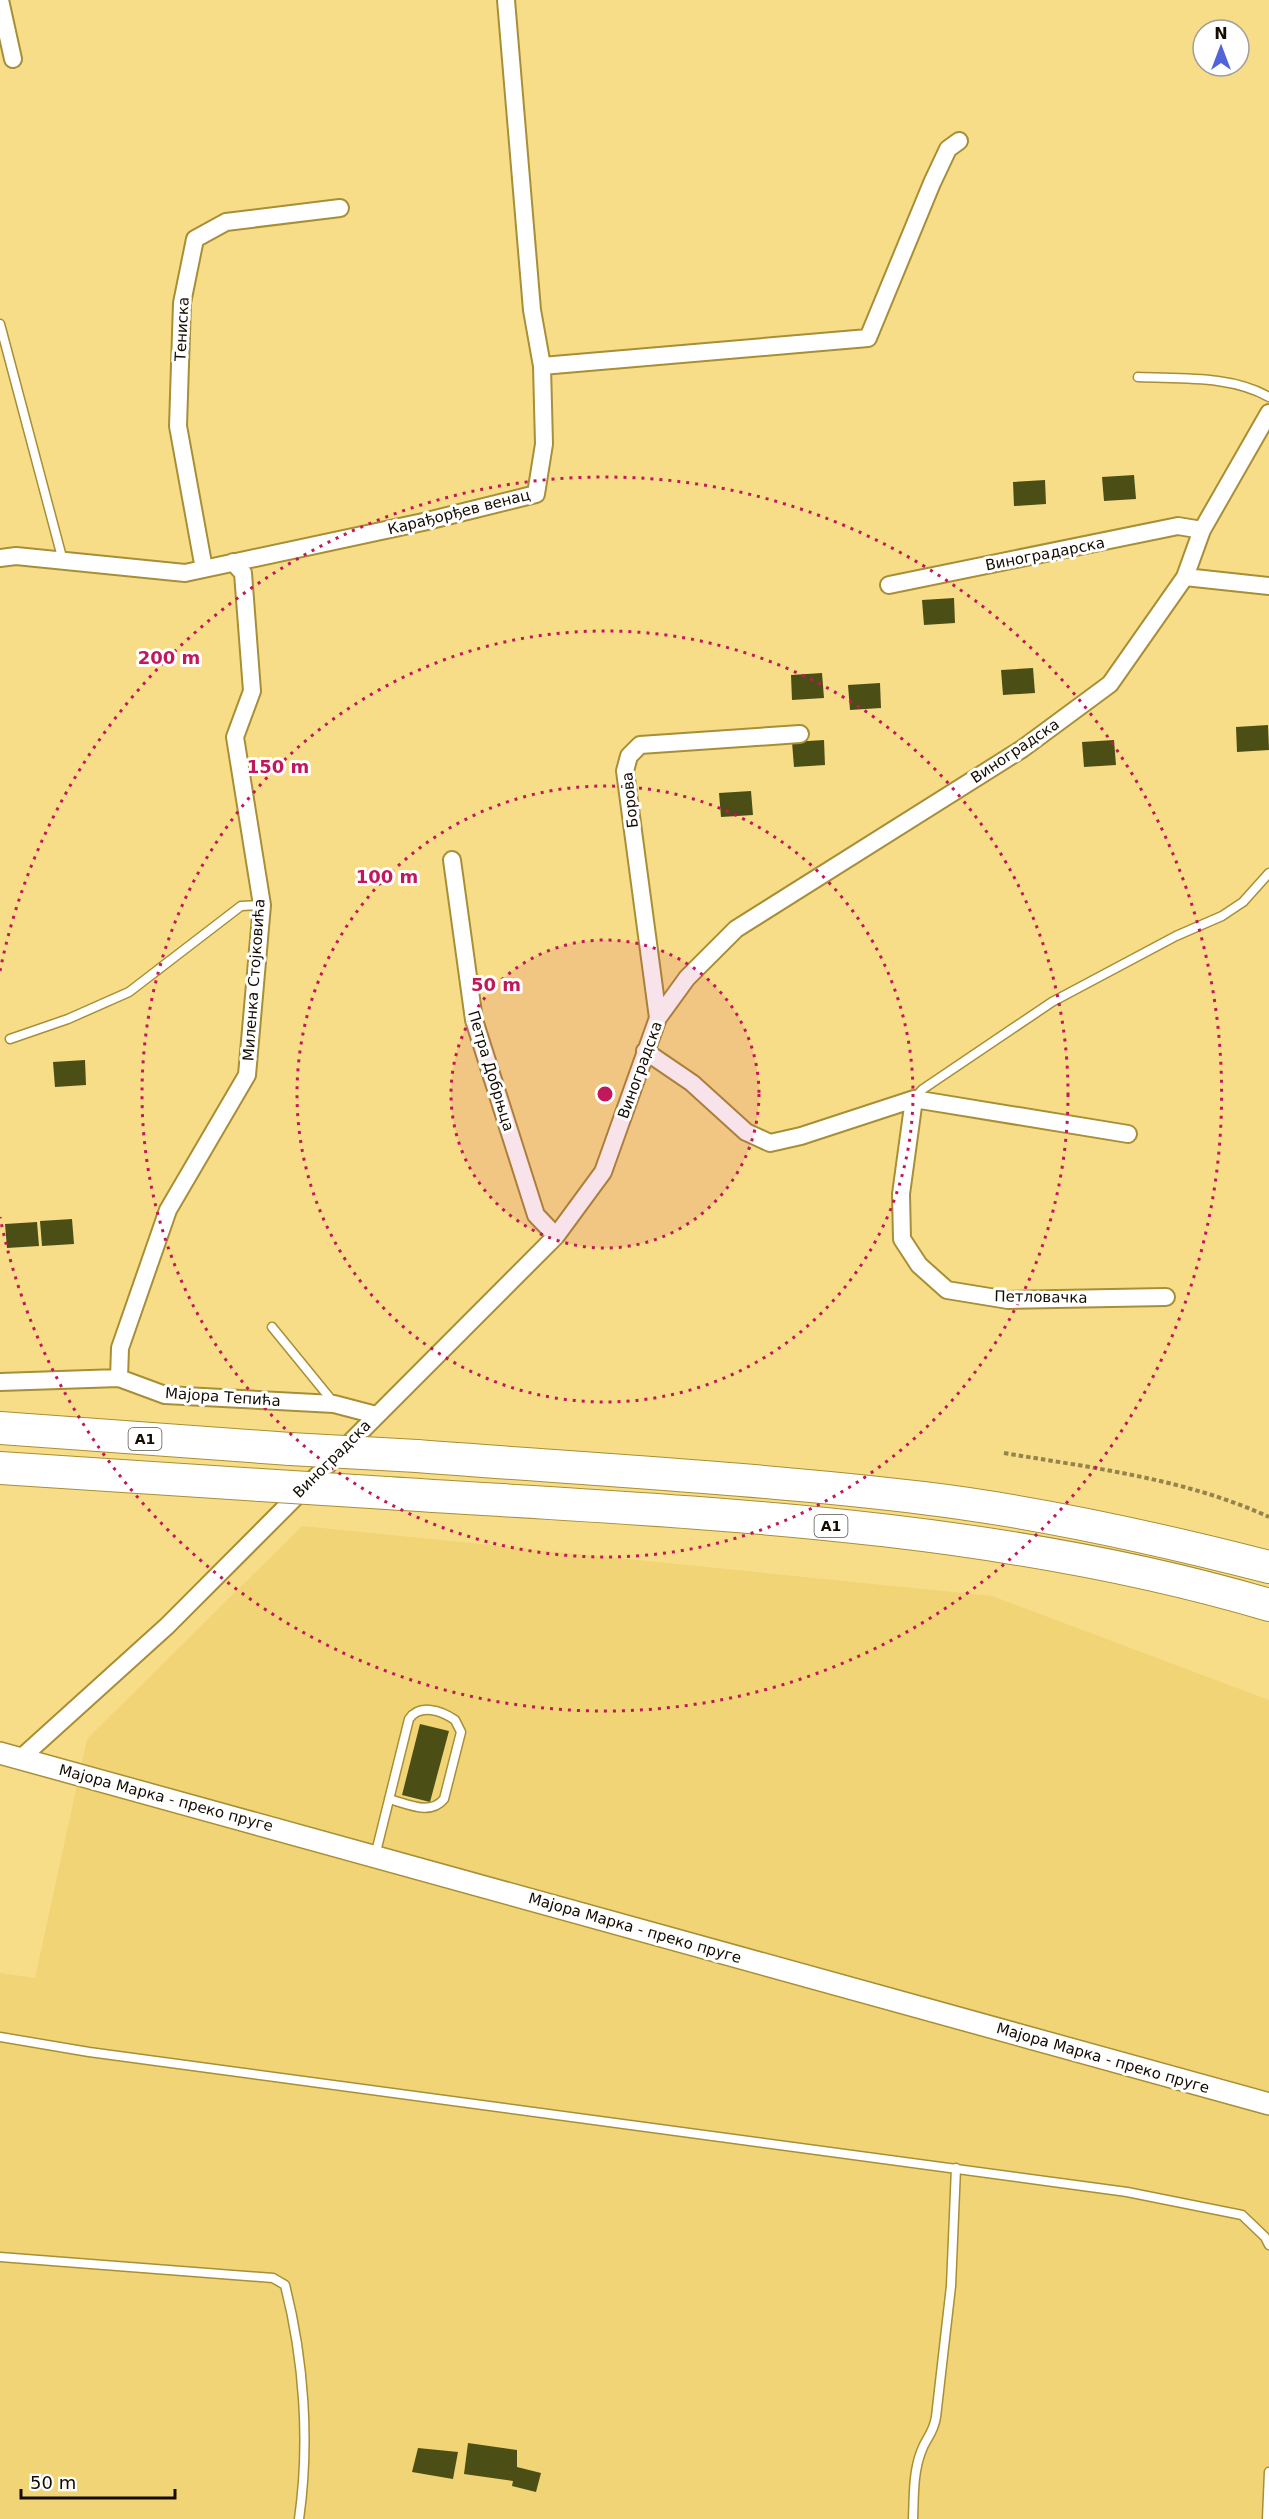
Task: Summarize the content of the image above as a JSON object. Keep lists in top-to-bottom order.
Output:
{
  "streets": {
    "highway": ["A1"],
    "street": [
      "Тениска",
      "Карађорђев венац",
      "Виноградарска",
      "Виноградска",
      "Борова",
      "Миленка Стојковића",
      "Петра Добрњца",
      "Петловачка",
      "Мајора Тепића",
      "Мајора Марка - преко пруге"
    ]
  },
  "crossings": [
    ["Тениска", "Карађорђев венац"],
    ["Карађорђев венац", "Миленка Стојковића"],
    ["Виноградарска", "Виноградска"],
    ["Виноградска", "Борова"],
    ["Виноградска", "Петра Добрњца"],
    ["Виноградска", "Мајора Тепића"],
    ["Виноградска", "Мајора Марка - преко пруге"],
    ["Миленка Стојковића", "Мајора Тепића"]
  ],
  "scale_bar": "50 m",
  "north": "top",
  "rings": [
    "200 m",
    "150 m",
    "100 m",
    "50 m"
  ]
}
